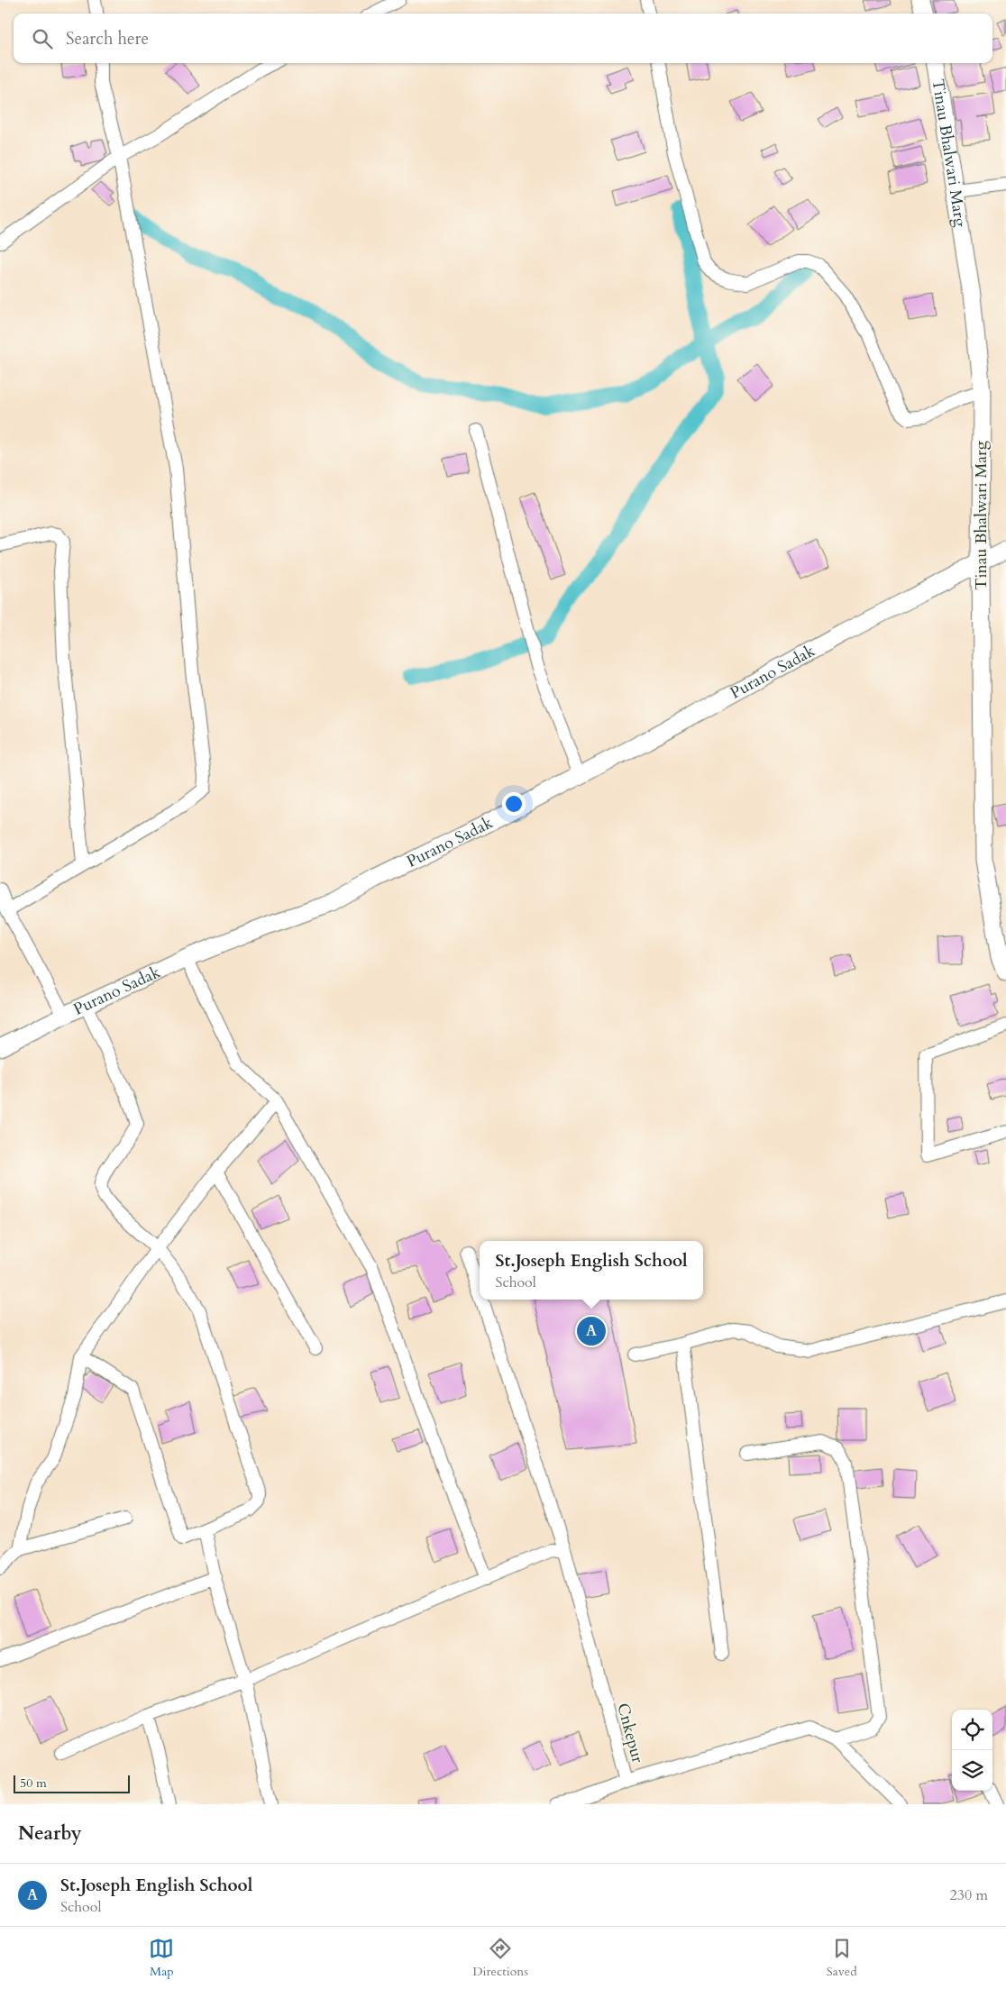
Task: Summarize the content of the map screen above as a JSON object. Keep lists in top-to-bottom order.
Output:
{
  "streets": {
    "main road": ["Tinau Bhalwari Marg", "Purano Sadak"],
    "street": ["Cnkepur"]
  },
  "crossings": [
    ["Tinau Bhalwari Marg", "Purano Sadak"]
  ],
  "scale_bar": "50 m",
  "page": {
    "search": "Search here",
    "popup": ["St.Joseph English School", "School"],
    "pins": "A",
    "scale": "50 m",
    "heading": "Nearby",
    "list": [
      {
        "mark": "A",
        "name": "St.Joseph English School",
        "note": "School",
        "value": "230 m"
      }
    ],
    "nav": ["Map", "Directions", "Saved"]
  }
}
